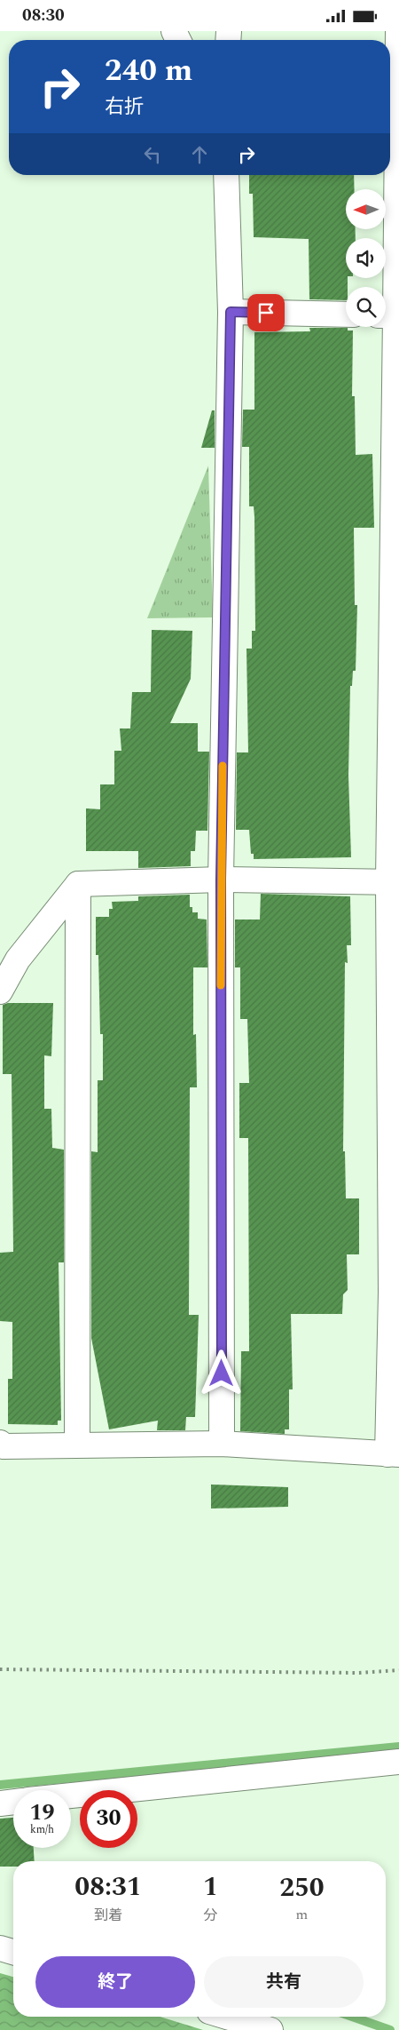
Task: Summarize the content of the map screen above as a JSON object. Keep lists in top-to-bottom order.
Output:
{
  "north": "left",
  "page": {
    "status": "08:30",
    "turn": ["240 m", "右折"],
    "speed": "19 km/h",
    "limit": "30",
    "eta": [
      "08:31",
      "到着",
      "1",
      "分",
      "250",
      "m"
    ],
    "buttons": ["終了", "共有"]
  }
}
